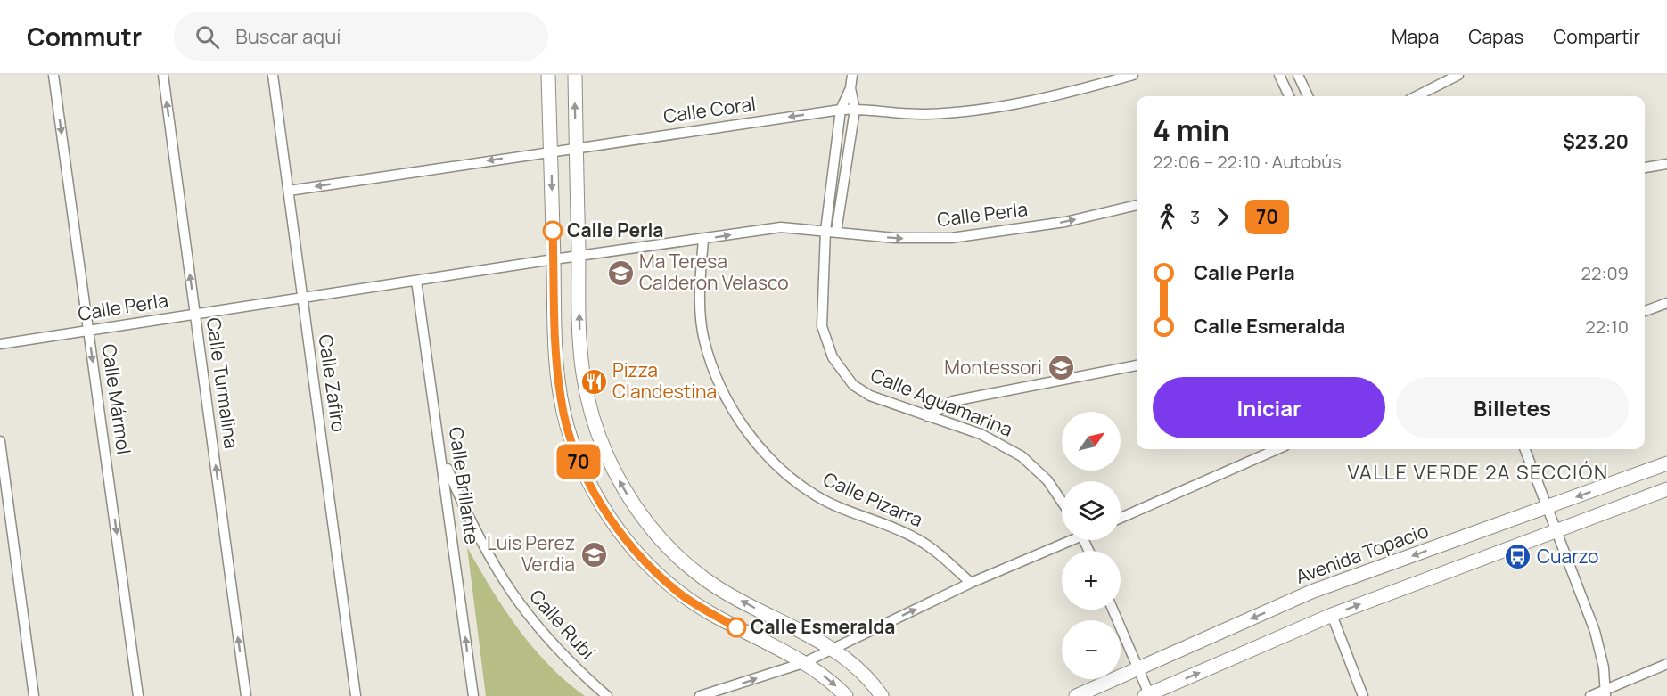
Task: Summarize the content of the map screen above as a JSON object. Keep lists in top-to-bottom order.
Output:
{
  "streets": {
    "main road": ["Avenida Topacio"],
    "street": [
      "Calle Coral",
      "Calle Perla",
      "Calle Turmalina",
      "Calle Zafiro",
      "Calle Mármol",
      "Calle Aguamarina",
      "Calle Brillante",
      "Calle Pizarra",
      "Calle Rubí"
    ]
  },
  "crossings": [
    ["Calle Coral", "Calle Zafiro"],
    ["Calle Coral", "Calle Aguamarina"],
    ["Calle Perla", "Calle Turmalina"],
    ["Calle Perla", "Calle Zafiro"],
    ["Calle Perla", "Calle Mármol"],
    ["Calle Perla", "Calle Aguamarina"],
    ["Calle Perla", "Calle Brillante"],
    ["Calle Perla", "Calle Pizarra"],
    ["Calle Brillante", "Calle Rubí"]
  ],
  "one_way": [
    "Calle Coral",
    "Calle Perla",
    "Calle Turmalina",
    "Calle Mármol",
    "Calle Brillante"
  ],
  "districts": ["VALLE VERDE 2A SECCIÓN"],
  "places": {
    "other": ["Calle Perla", "Calle Esmeralda"],
    "school or university": ["Ma Teresa Calderon Velasco", "Montessori", "Luis Perez Verdia"],
    "restaurant": ["Pizza Clandestina"],
    "bus stop": ["Cuarzo"]
  },
  "lines": ["bus line 70"],
  "north": "top right",
  "page": {
    "header": "Commutr",
    "search": "Buscar aquí",
    "nav": ["Mapa", "Capas", "Compartir"],
    "on_map": "70",
    "heading": ["4 min", "22:06 – 22:10 · Autobús", "$23.20"],
    "legs": ["3", "70"],
    "list": [
      {
        "name": "Calle Perla",
        "value": "22:09"
      },
      {
        "name": "Calle Esmeralda",
        "value": "22:10"
      }
    ],
    "buttons": ["Iniciar", "Billetes"],
    "map_buttons": ["+", "−"]
  }
}
